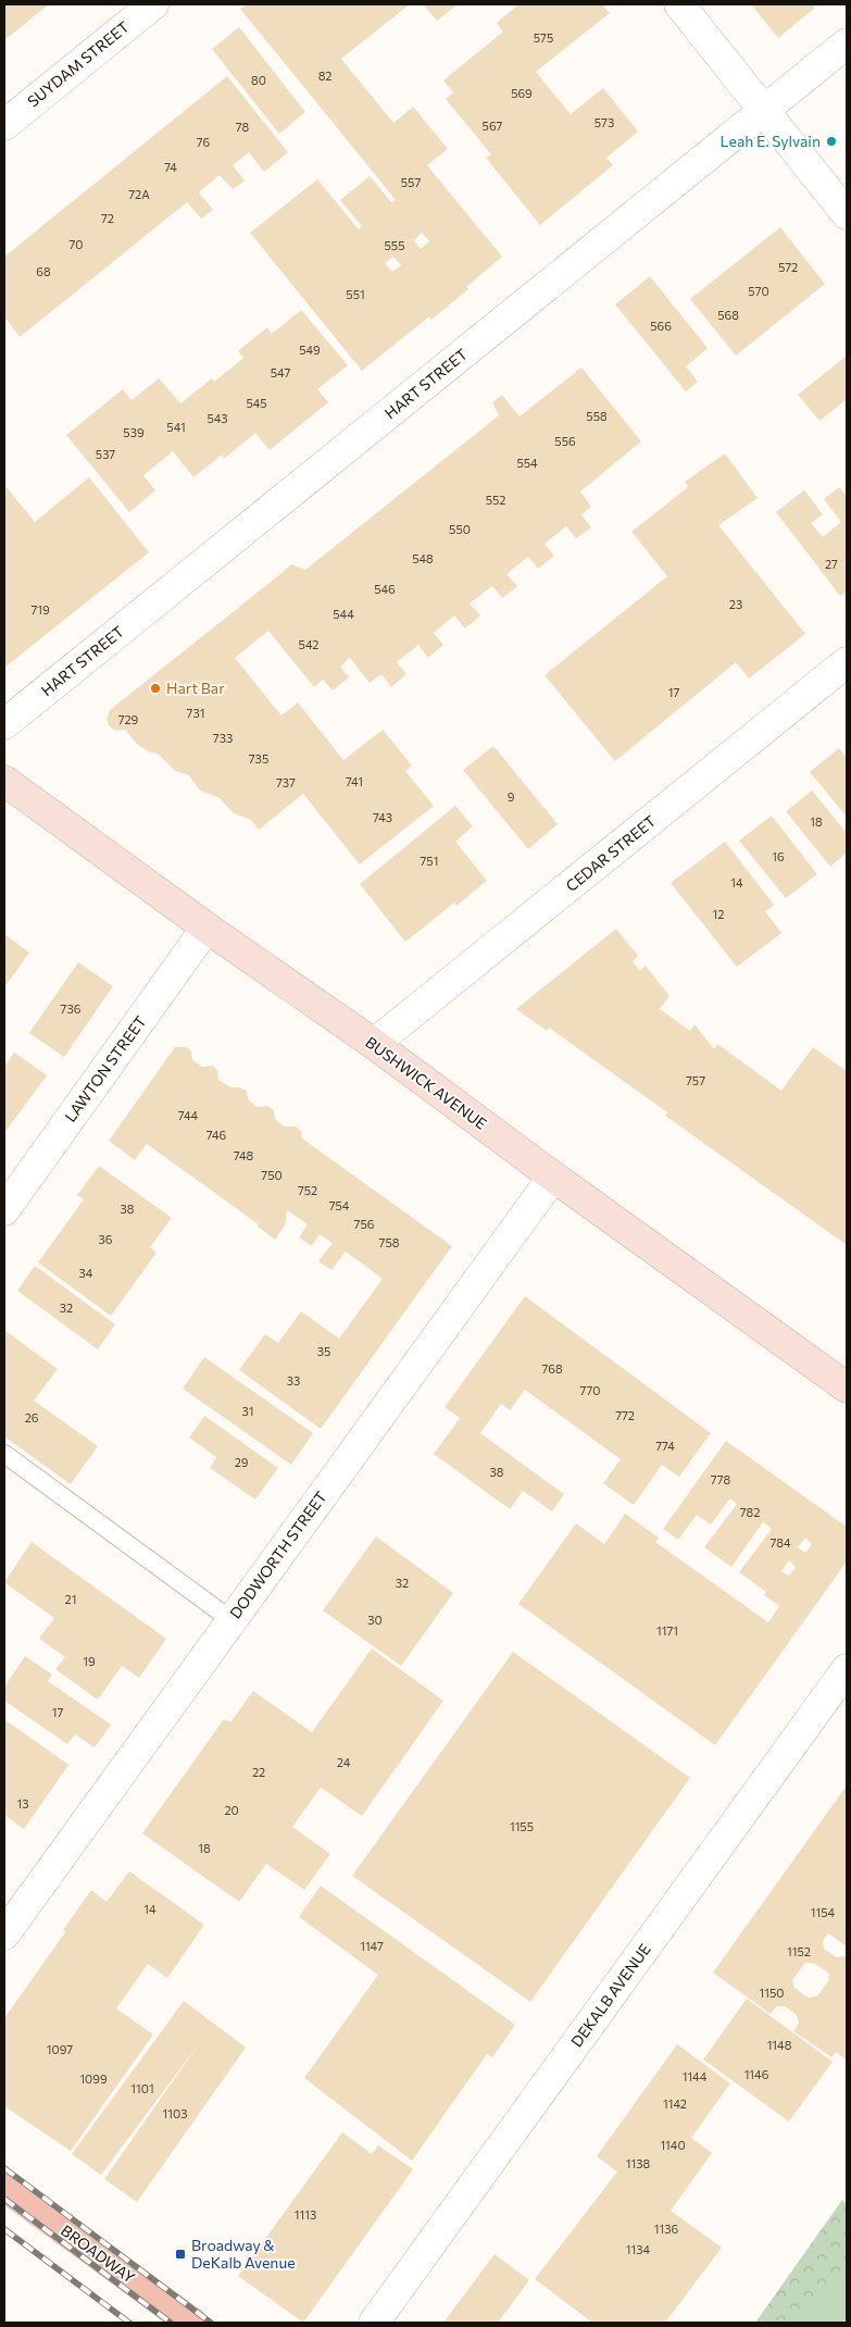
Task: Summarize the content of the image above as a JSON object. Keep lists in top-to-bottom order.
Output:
{
  "streets": {
    "main road": ["BUSHWICK AVENUE", "BROADWAY"],
    "street": [
      "SUYDAM STREET",
      "HART STREET",
      "CEDAR STREET",
      "LAWTON STREET",
      "DODWORTH STREET",
      "DEKALB AVENUE"
    ]
  },
  "crossings": [
    ["CEDAR STREET", "BUSHWICK AVENUE"],
    ["LAWTON STREET", "BUSHWICK AVENUE"],
    ["BUSHWICK AVENUE", "DODWORTH STREET"]
  ],
  "places": {
    "other": ["Leah E. Sylvain", "Hart Bar"],
    "transit": ["Broadway & DeKalb Avenue"]
  },
  "house_numbers": [
    "575",
    "82",
    "80",
    "569",
    "573",
    "567",
    "78",
    "76",
    "74",
    "557",
    "72A",
    "72",
    "70",
    "555",
    "572",
    "68",
    "570",
    "551",
    "568",
    "566",
    "549",
    "547",
    "545",
    "558",
    "543",
    "541",
    "539",
    "556",
    "537",
    "554",
    "552",
    "550",
    "548",
    "27",
    "546",
    "23",
    "719",
    "544",
    "542",
    "17",
    "731",
    "729",
    "733",
    "735",
    "741",
    "737",
    "9",
    "743",
    "18",
    "16",
    "751",
    "14",
    "12",
    "736",
    "757",
    "744",
    "746",
    "748",
    "750",
    "752",
    "754",
    "38",
    "756",
    "36",
    "758",
    "34",
    "32",
    "35",
    "768",
    "33",
    "770",
    "31",
    "772",
    "26",
    "774",
    "29",
    "38",
    "778",
    "782",
    "784",
    "32",
    "21",
    "30",
    "1171",
    "19",
    "17",
    "24",
    "22",
    "13",
    "20",
    "1155",
    "18",
    "14",
    "1154",
    "1147",
    "1152",
    "1150",
    "1148",
    "1097",
    "1146",
    "1144",
    "1099",
    "1101",
    "1142",
    "1103",
    "1140",
    "1138",
    "1113",
    "1136",
    "1134"
  ]
}
